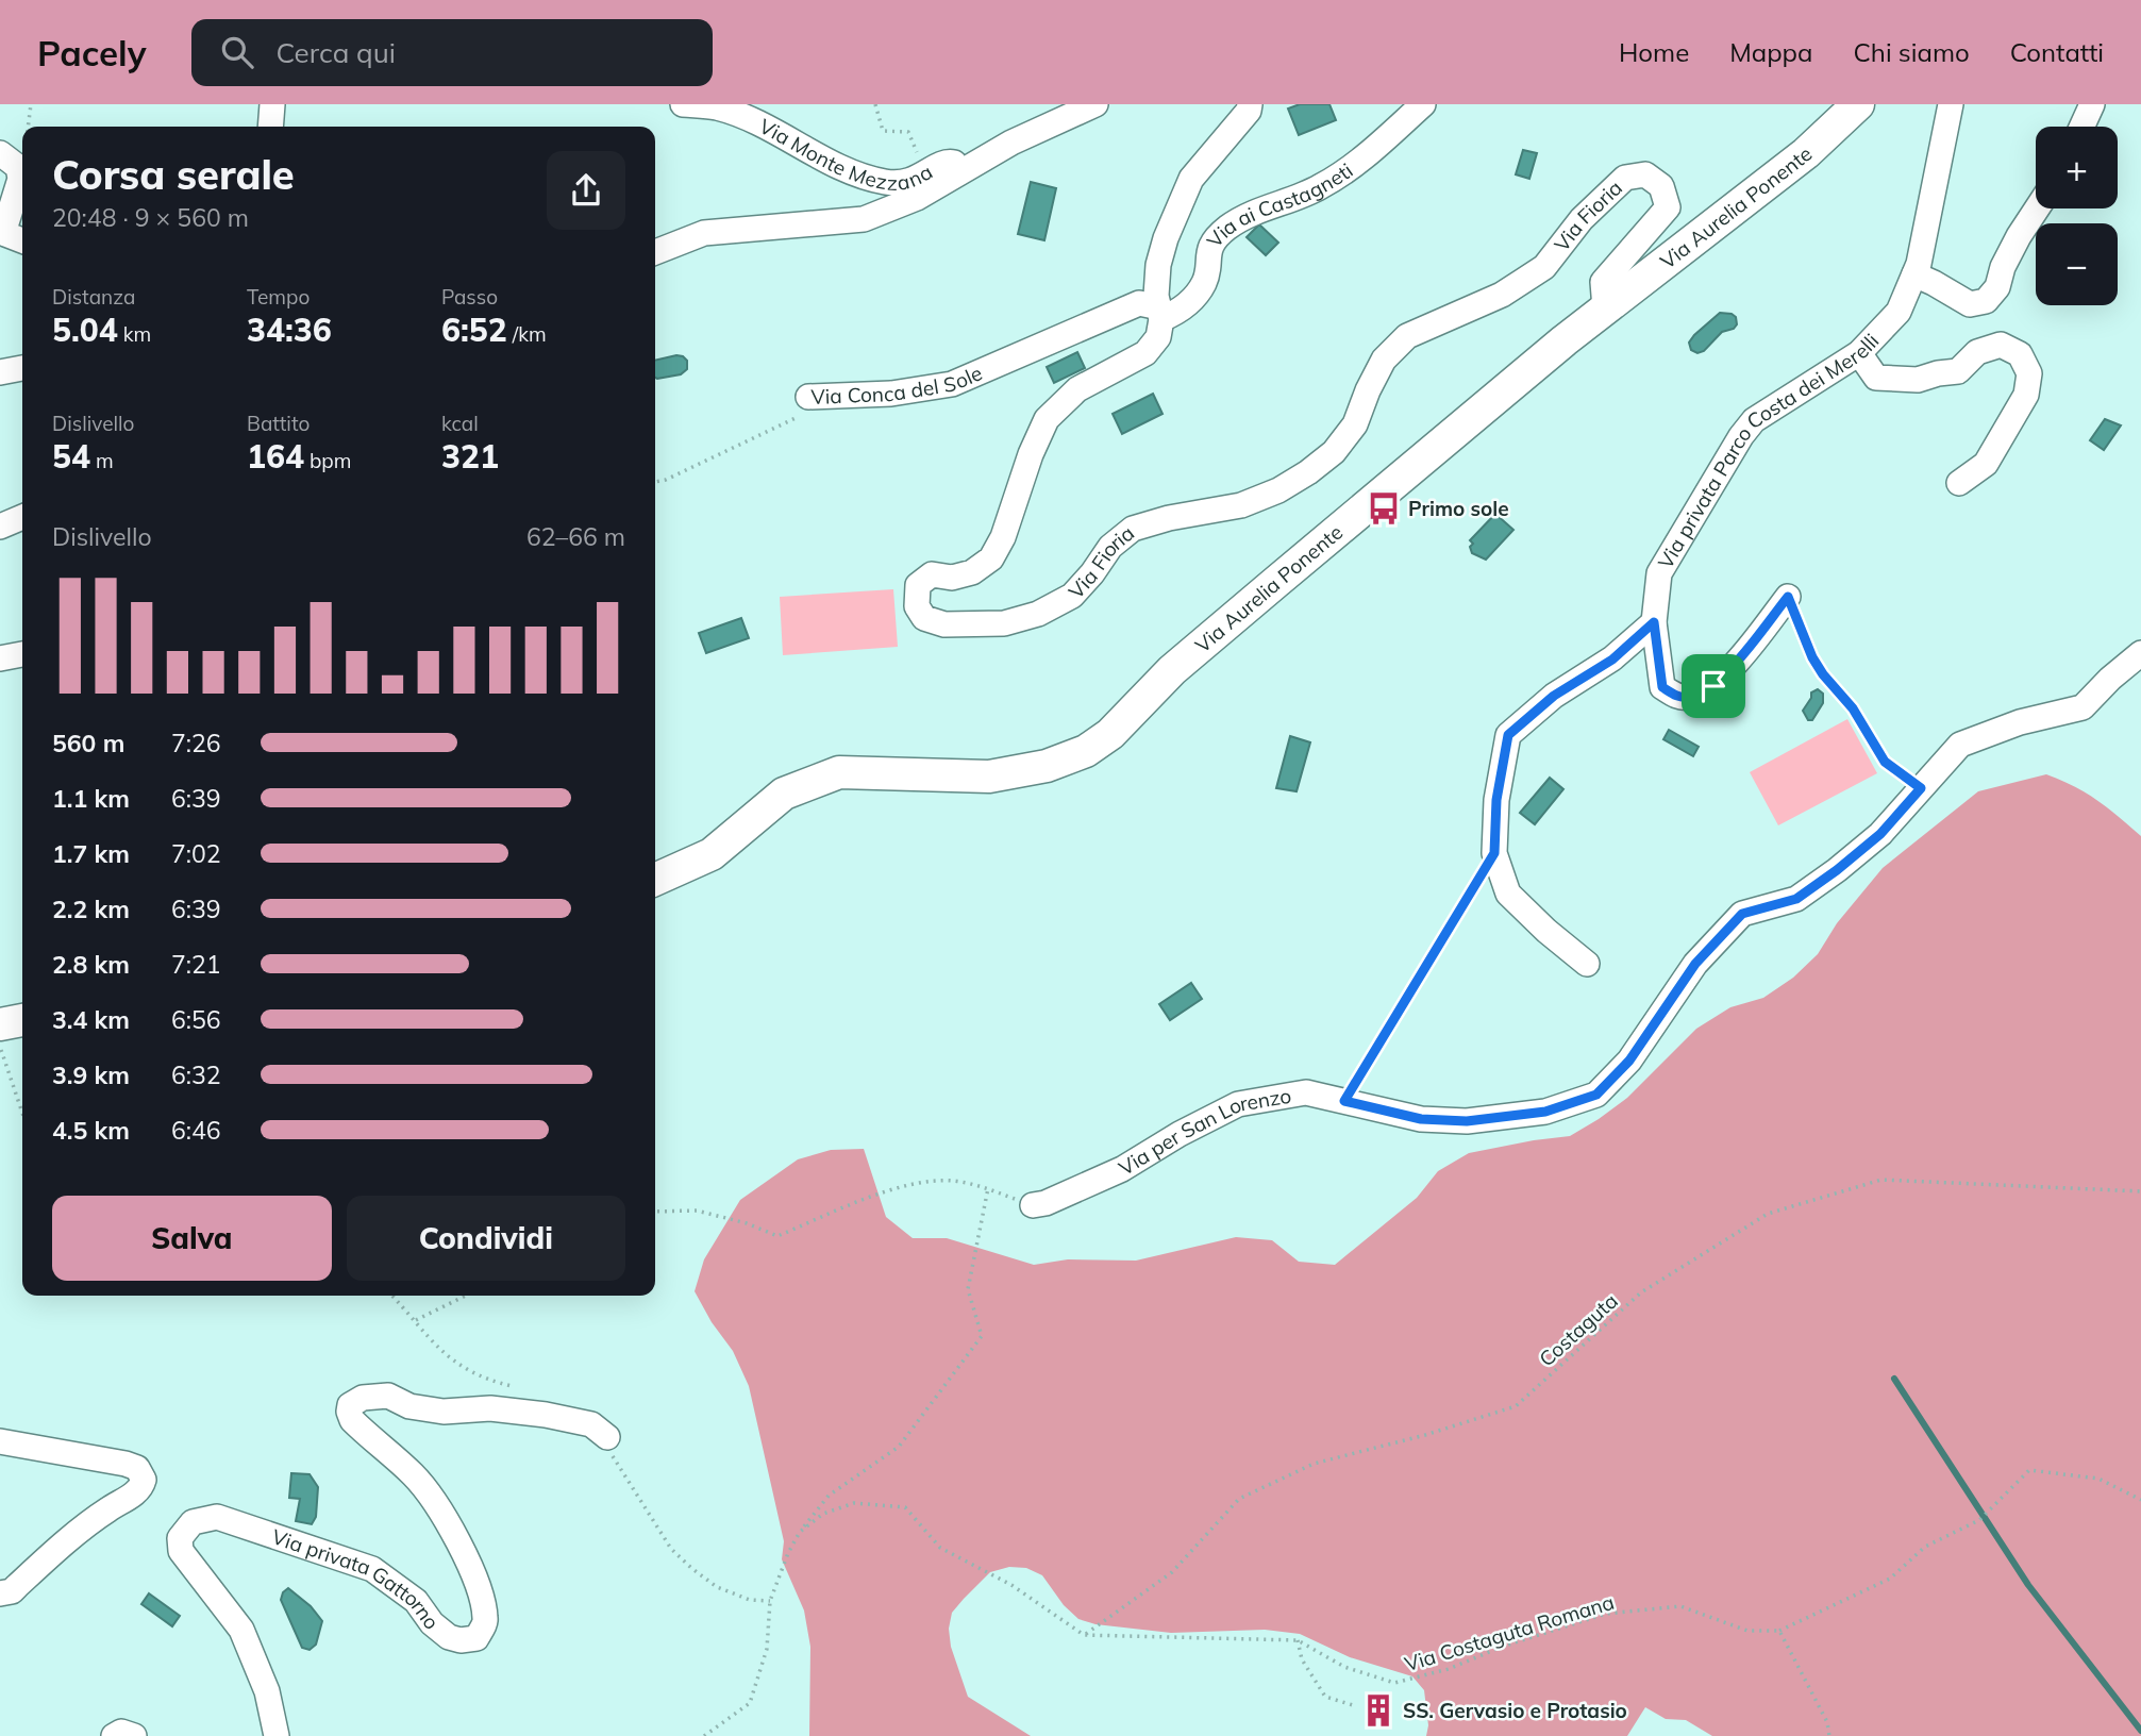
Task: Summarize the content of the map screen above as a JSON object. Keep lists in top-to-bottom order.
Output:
{
  "streets": {
    "main road": ["Via Aurelia Ponente"],
    "street": [
      "Via Monte Mezzana",
      "Via ai Castagneti",
      "Via Fioria",
      "Via Conca del Sole",
      "Via privata Parco Costa dei Merelli",
      "Via per San Lorenzo",
      "Via privata Gattorno"
    ],
    "path": ["Costaguta", "Via Costaguta Romana"]
  },
  "crossings": [
    ["Via Aurelia Ponente", "Via Fioria"],
    ["Via ai Castagneti", "Via Fioria"],
    ["Via ai Castagneti", "Via Conca del Sole"],
    ["Via Fioria", "Via Conca del Sole"],
    ["Costaguta", "Via Costaguta Romana"]
  ],
  "places": {
    "bus stop": ["Primo sole"],
    "building": ["SS. Gervasio e Protasio"]
  },
  "page": {
    "header": "Pacely",
    "search": "Cerca qui",
    "nav": [
      "Home",
      "Mappa",
      "Chi siamo",
      "Contatti"
    ],
    "map_buttons": ["+", "−"],
    "heading": ["Corsa serale", "20:48 · 9 × 560 m"],
    "stats": [
      ["Distanza", "5.04 km"],
      ["Tempo", "34:36"],
      ["Passo", "6:52 /km"],
      ["Dislivello", "54 m"],
      ["Battito", "164 bpm"],
      ["kcal", "321"]
    ],
    "chart": ["Dislivello", "62–66 m"],
    "list": [
      {
        "name": "560 m",
        "note": "7:26"
      },
      {
        "name": "1.1 km",
        "note": "6:39"
      },
      {
        "name": "1.7 km",
        "note": "7:02"
      },
      {
        "name": "2.2 km",
        "note": "6:39"
      },
      {
        "name": "2.8 km",
        "note": "7:21"
      },
      {
        "name": "3.4 km",
        "note": "6:56"
      },
      {
        "name": "3.9 km",
        "note": "6:32"
      },
      {
        "name": "4.5 km",
        "note": "6:46"
      }
    ],
    "buttons": ["Salva", "Condividi"]
  }
}
